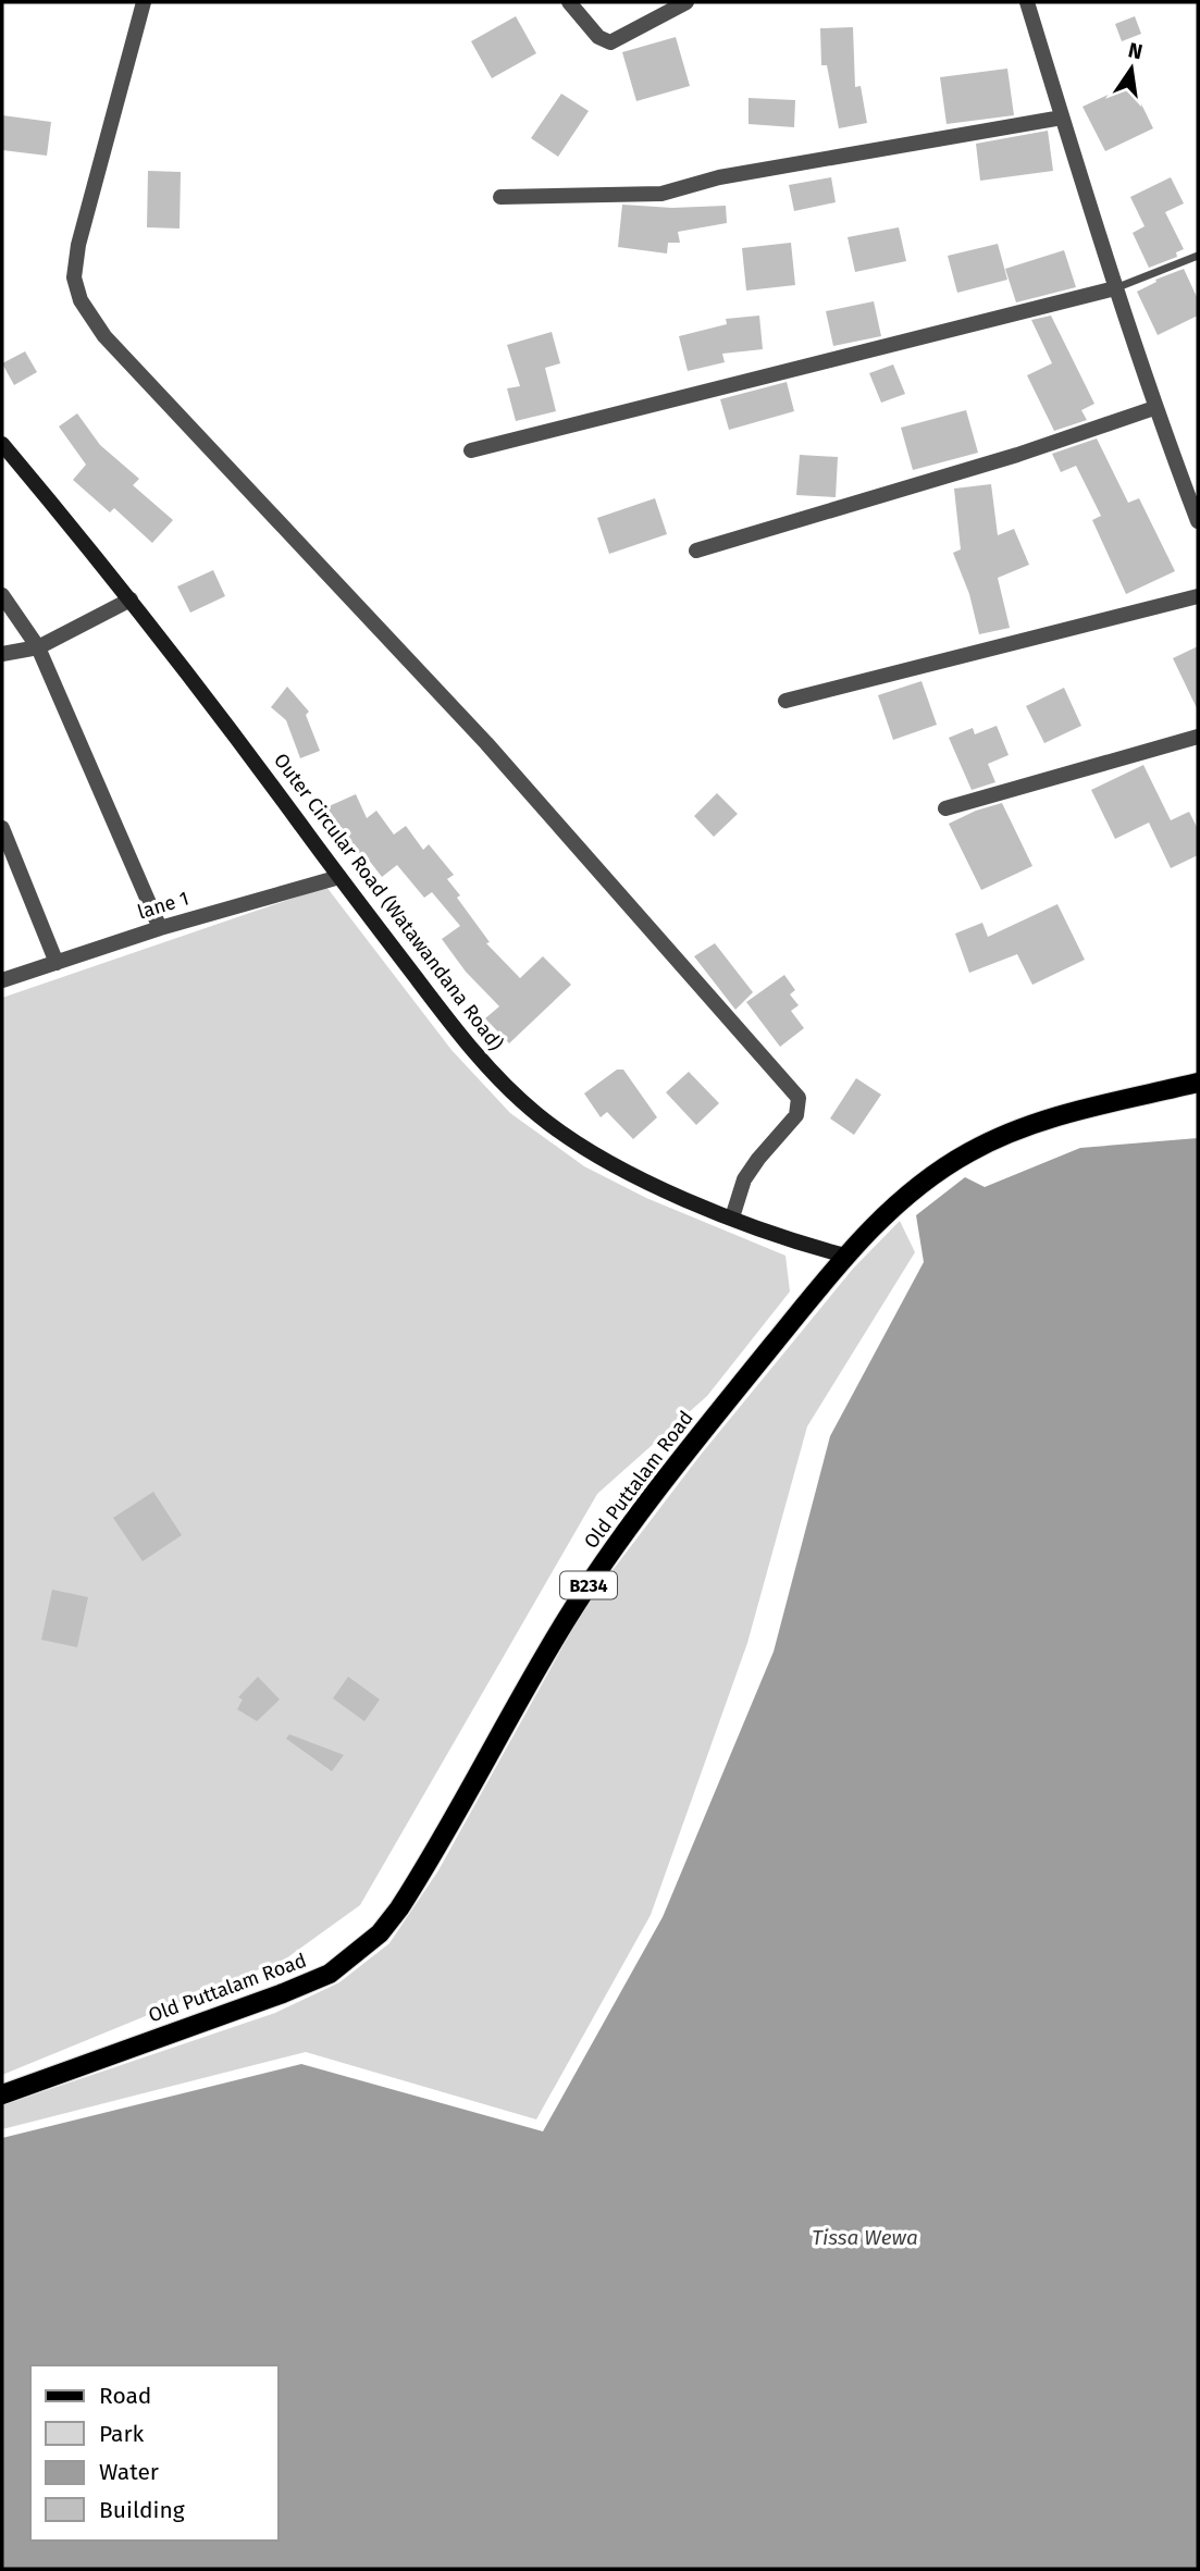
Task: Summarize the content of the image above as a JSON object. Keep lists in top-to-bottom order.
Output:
{
  "streets": {
    "main road": ["Outer Circular Road (Watawandana Road)", "Old Puttalam Road", "B234"],
    "street": ["lane 1"]
  },
  "crossings": [
    ["Outer Circular Road (Watawandana Road)", "lane 1"],
    ["Outer Circular Road (Watawandana Road)", "Old Puttalam Road"]
  ],
  "water": ["Tissa Wewa"],
  "legend": [
    "Road",
    "Park",
    "Water",
    "Building"
  ],
  "north": "top"
}
